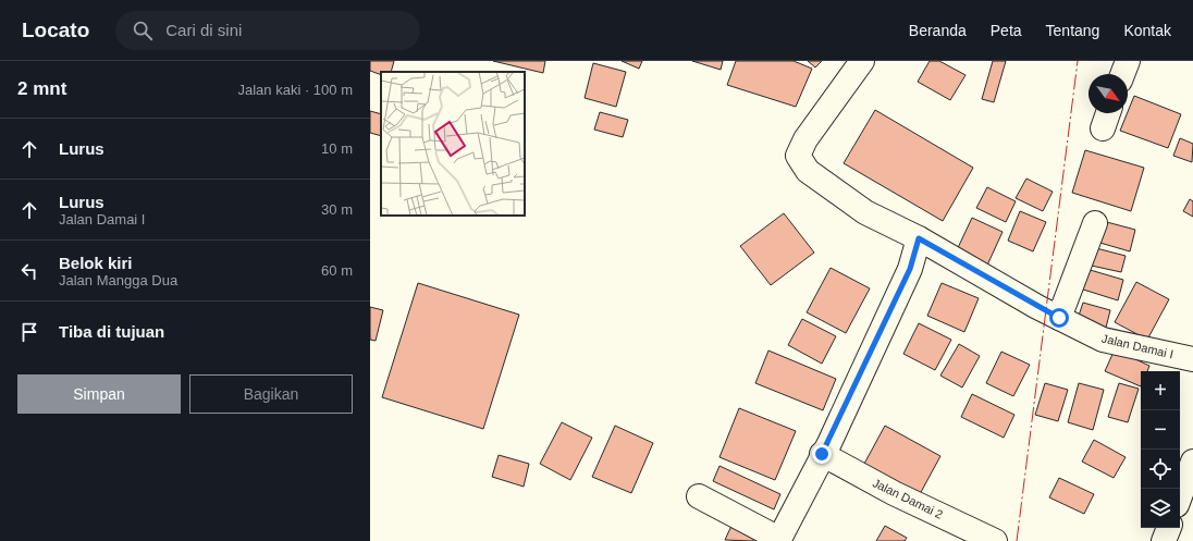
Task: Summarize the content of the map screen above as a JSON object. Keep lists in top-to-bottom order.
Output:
{
  "streets": {
    "street": ["Jalan Damai I", "Jalan Damai 2"]
  },
  "north": "bottom right",
  "page": {
    "header": "Locato",
    "search": "Cari di sini",
    "nav": [
      "Beranda",
      "Peta",
      "Tentang",
      "Kontak"
    ],
    "heading": ["2 mnt", "Jalan kaki · 100 m"],
    "list": [
      ["Lurus", "10 m"],
      ["Lurus", "Jalan Damai I", "30 m"],
      ["Belok kiri", "Jalan Mangga Dua", "60 m"],
      "Tiba di tujuan"
    ],
    "buttons": ["Simpan", "Bagikan"],
    "map_buttons": ["+", "−"]
  }
}
